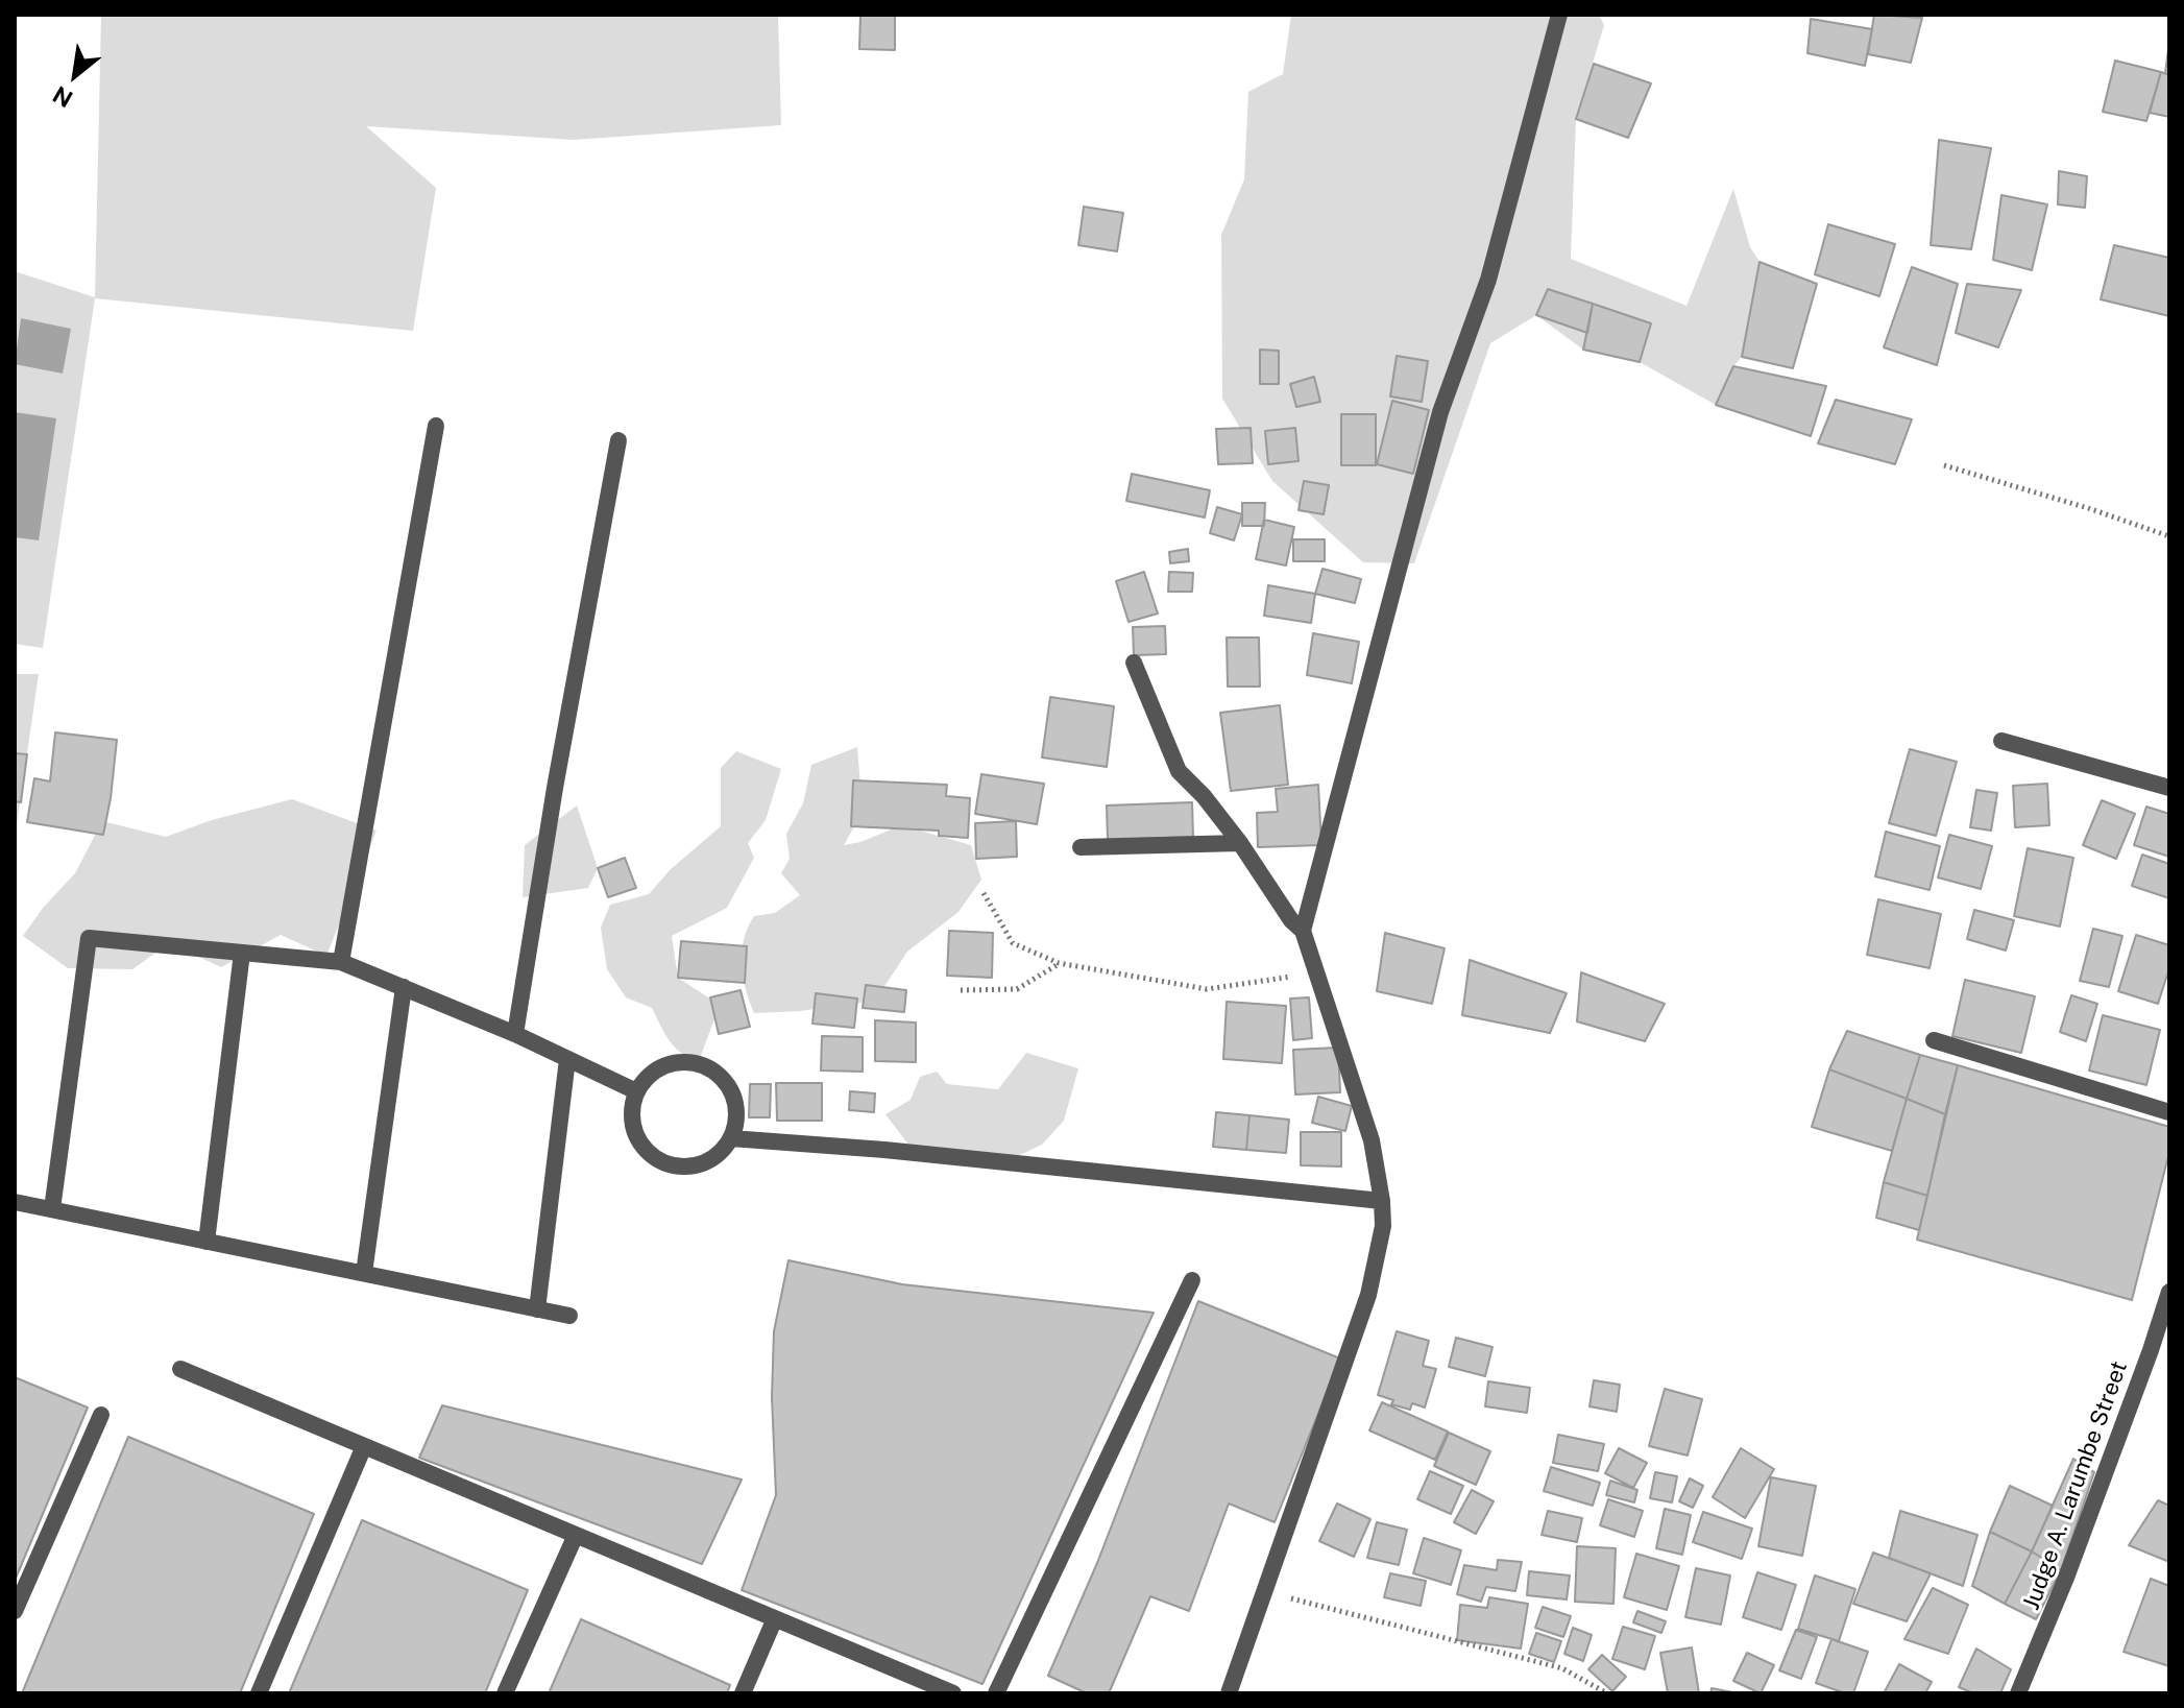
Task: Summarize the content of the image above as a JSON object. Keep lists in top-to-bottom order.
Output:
{
  "streets": {
    "street": ["Judge A. Larumbe Street"]
  },
  "north": "bottom left"
}
